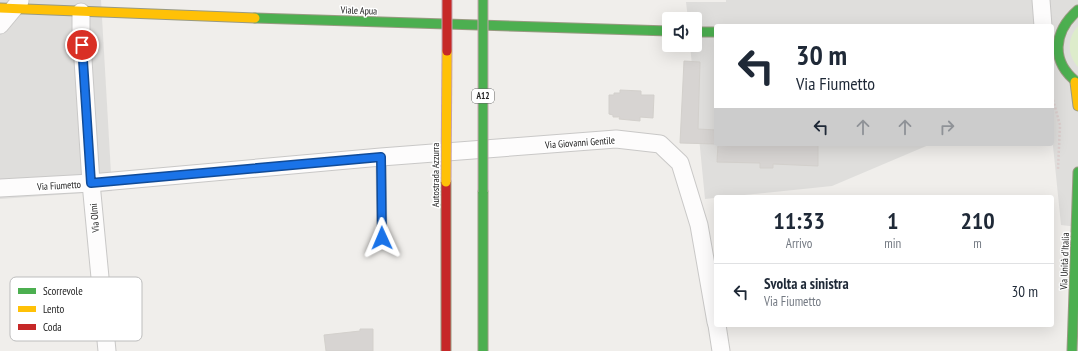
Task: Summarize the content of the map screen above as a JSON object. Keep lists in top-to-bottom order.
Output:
{
  "streets": {
    "main road": [
      "Viale Apua",
      "A12",
      "Autostrada Azzurra",
      "Via Unità d'Italia"
    ],
    "street": ["Via Giovanni Gentile", "Via Fiumetto", "Via Olmi"]
  },
  "crossings": [
    ["Viale Apua", "Via Olmi"],
    ["Via Giovanni Gentile", "Via Fiumetto"],
    ["Via Fiumetto", "Via Olmi"]
  ],
  "legend": ["Scorrevole", "Lento", "Coda"],
  "page": {
    "turn": ["30 m", "Via Fiumetto"],
    "eta": [
      "11:33",
      "Arrivo",
      "1",
      "min",
      "210",
      "m"
    ],
    "list": [
      {
        "name": "Svolta a sinistra",
        "note": "Via Fiumetto",
        "value": "30 m"
      }
    ]
  }
}
